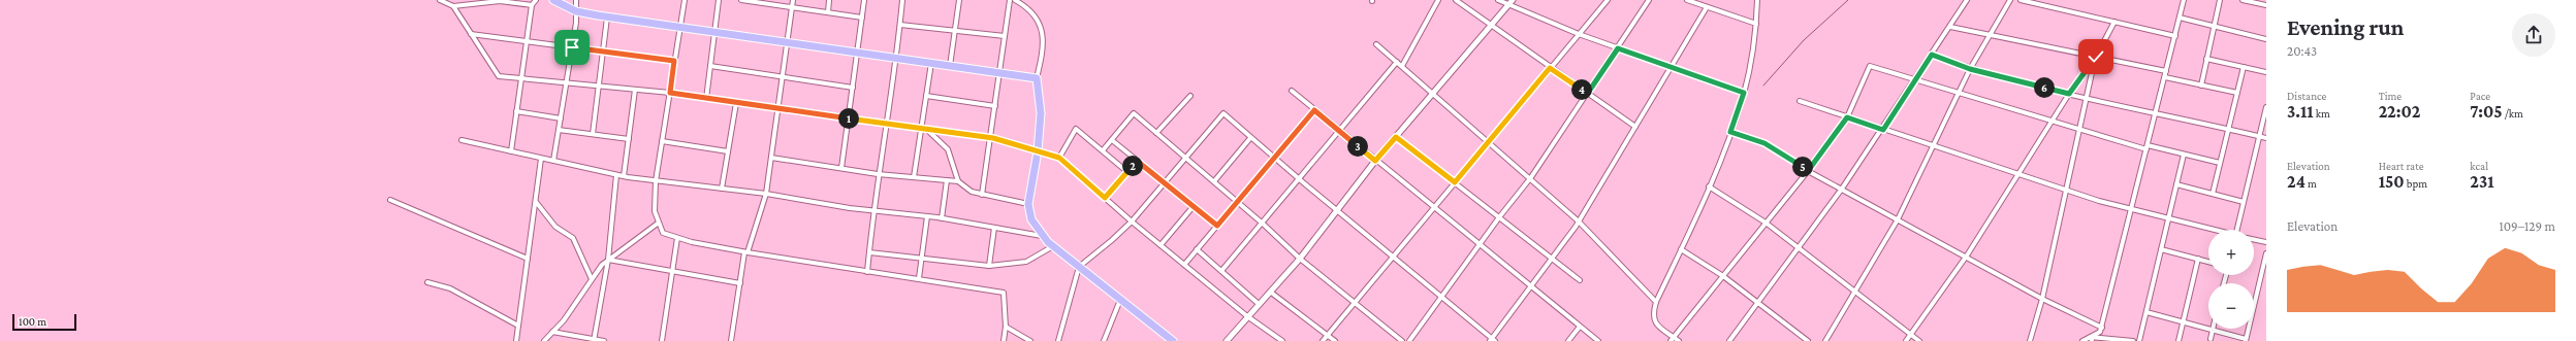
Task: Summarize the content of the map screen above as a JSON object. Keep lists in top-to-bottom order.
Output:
{
  "scale_bar": "100 m",
  "page": {
    "heading": ["Evening run", "20:43"],
    "stats": [
      ["Distance", "3.11 km"],
      ["Time", "22:02"],
      ["Pace", "7:05 /km"],
      ["Elevation", "24 m"],
      ["Heart rate", "150 bpm"],
      ["kcal", "231"]
    ],
    "pins": [
      "6",
      "4",
      "1",
      "3",
      "2",
      "5"
    ],
    "chart": ["Elevation", "109–129 m"],
    "map_buttons": ["+", "−"],
    "scale": "100 m"
  }
}
